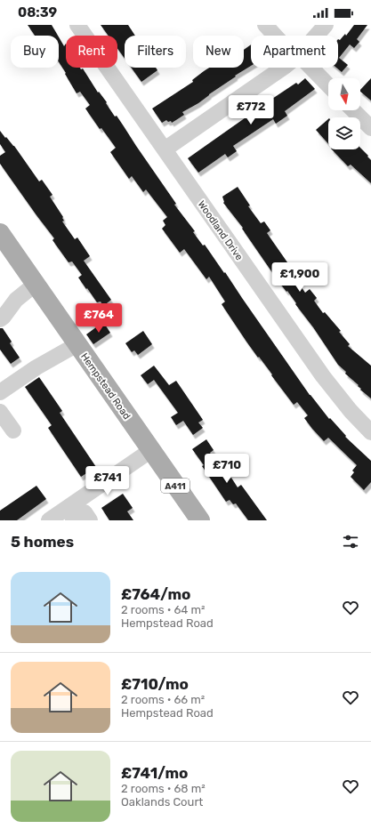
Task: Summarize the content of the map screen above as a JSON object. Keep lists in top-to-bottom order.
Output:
{
  "streets": {
    "main road": ["Hempstead Road", "A411"],
    "street": ["Woodland Drive"]
  },
  "north": "bottom",
  "page": {
    "status": "08:39",
    "chip": [
      "Buy",
      "Rent",
      "Filters",
      "New",
      "Apartment"
    ],
    "price": [
      "£772",
      "£1,900",
      "£764",
      "£710",
      "£741"
    ],
    "heading": "5 homes",
    "list": [
      {
        "name": "£764/mo",
        "note": "2 rooms · 64 m² · Hempstead Road"
      },
      {
        "name": "£710/mo",
        "note": "2 rooms · 66 m² · Hempstead Road"
      },
      {
        "name": "£741/mo",
        "note": "2 rooms · 68 m² · Oaklands Court"
      }
    ]
  }
}
